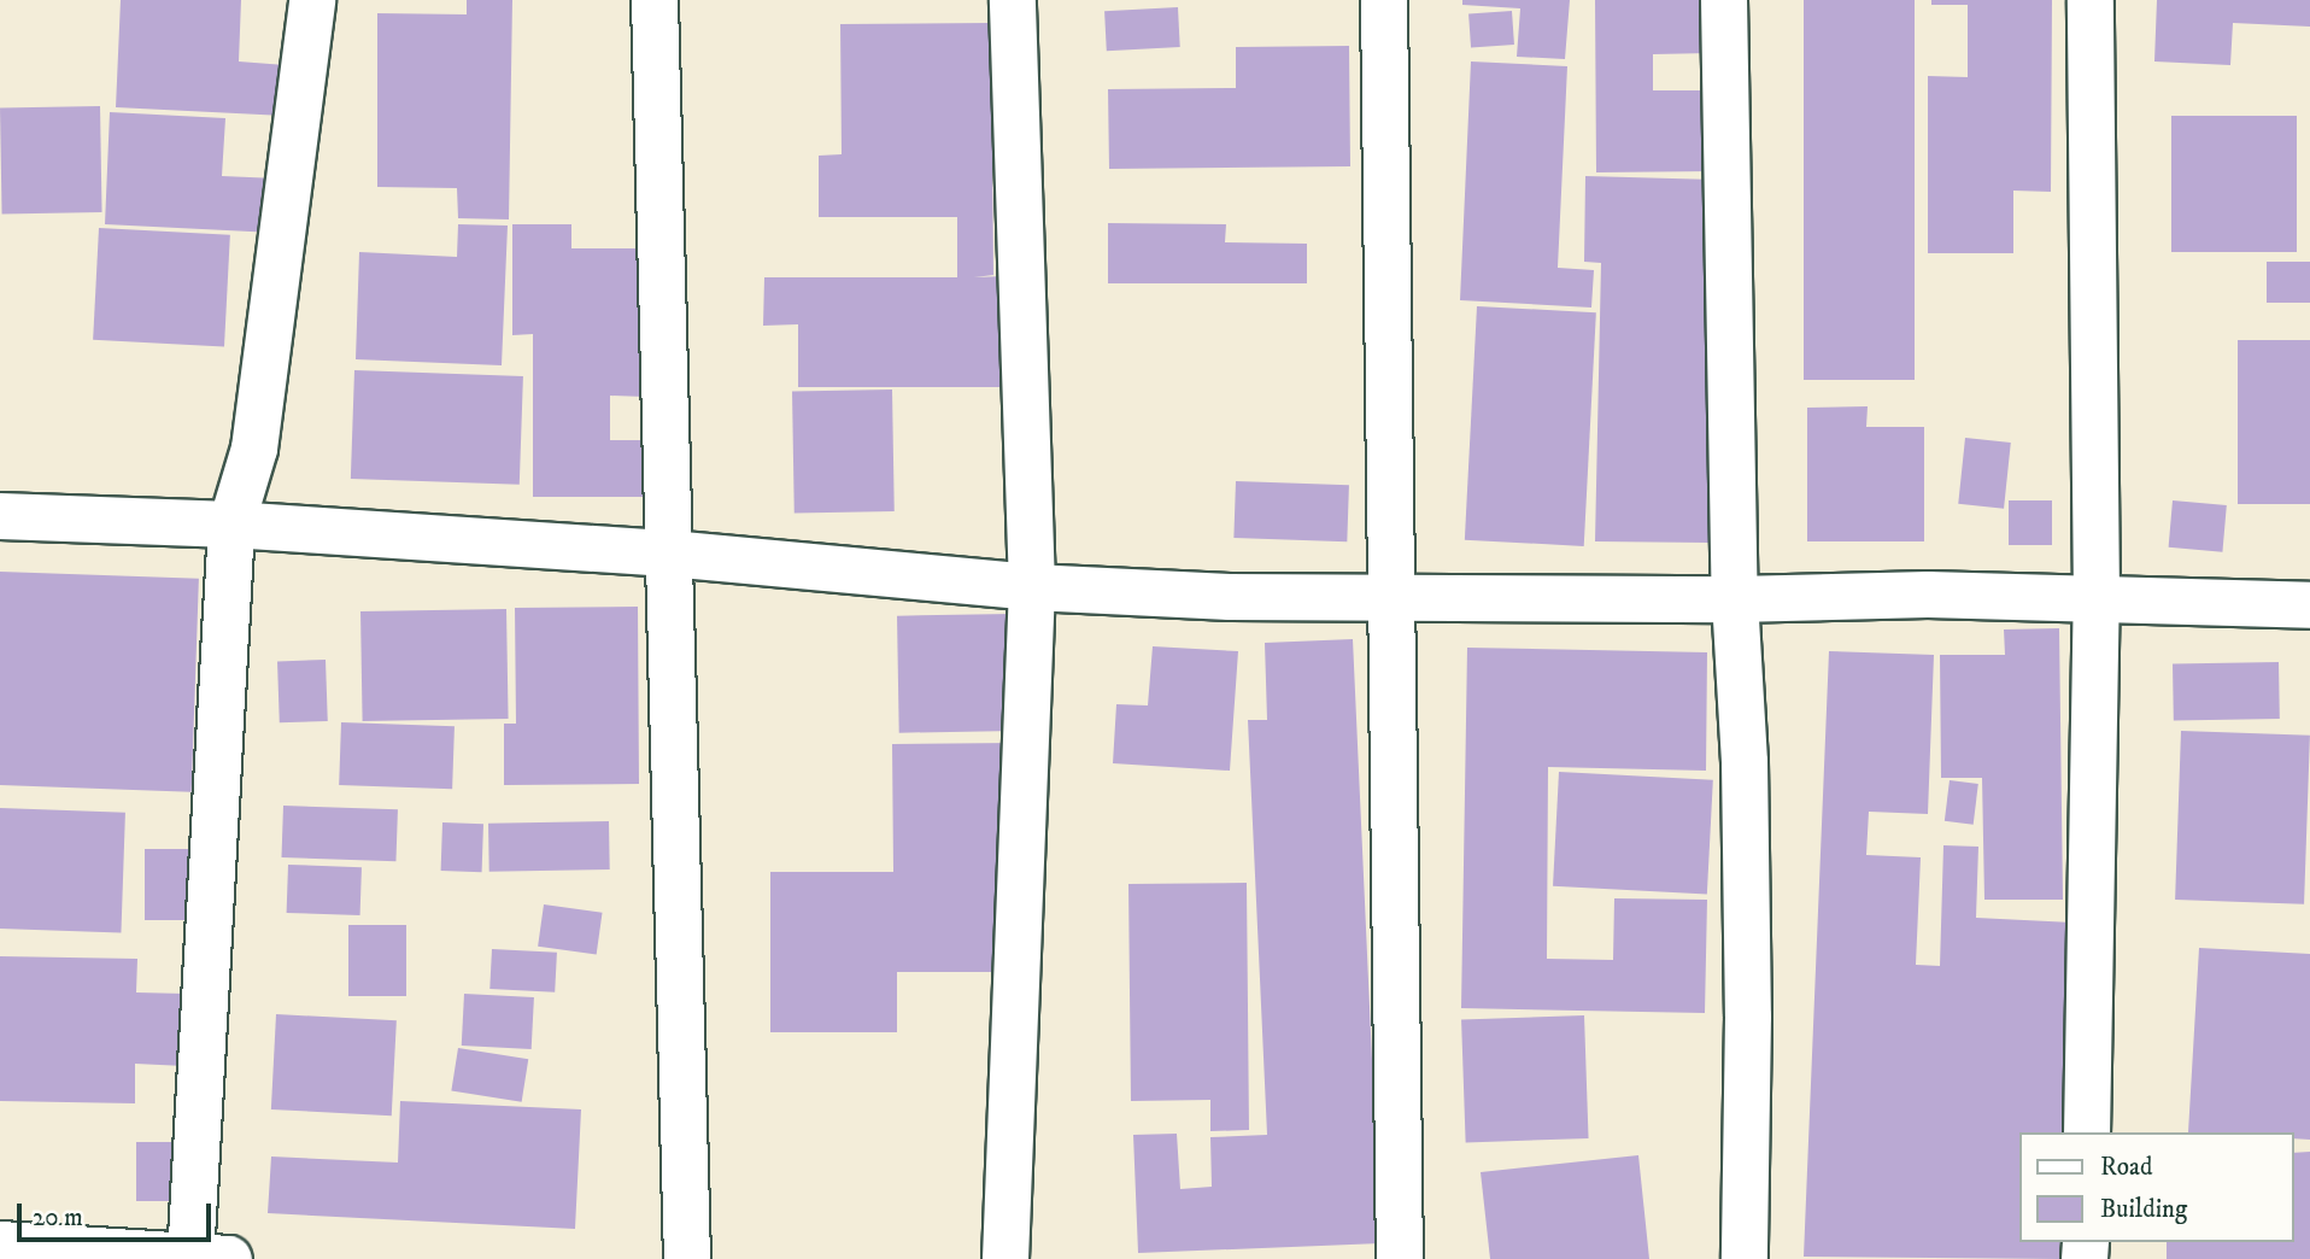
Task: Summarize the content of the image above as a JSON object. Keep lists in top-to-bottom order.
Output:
{
  "legend": ["Road", "Building"],
  "scale_bar": "20 m"
}
